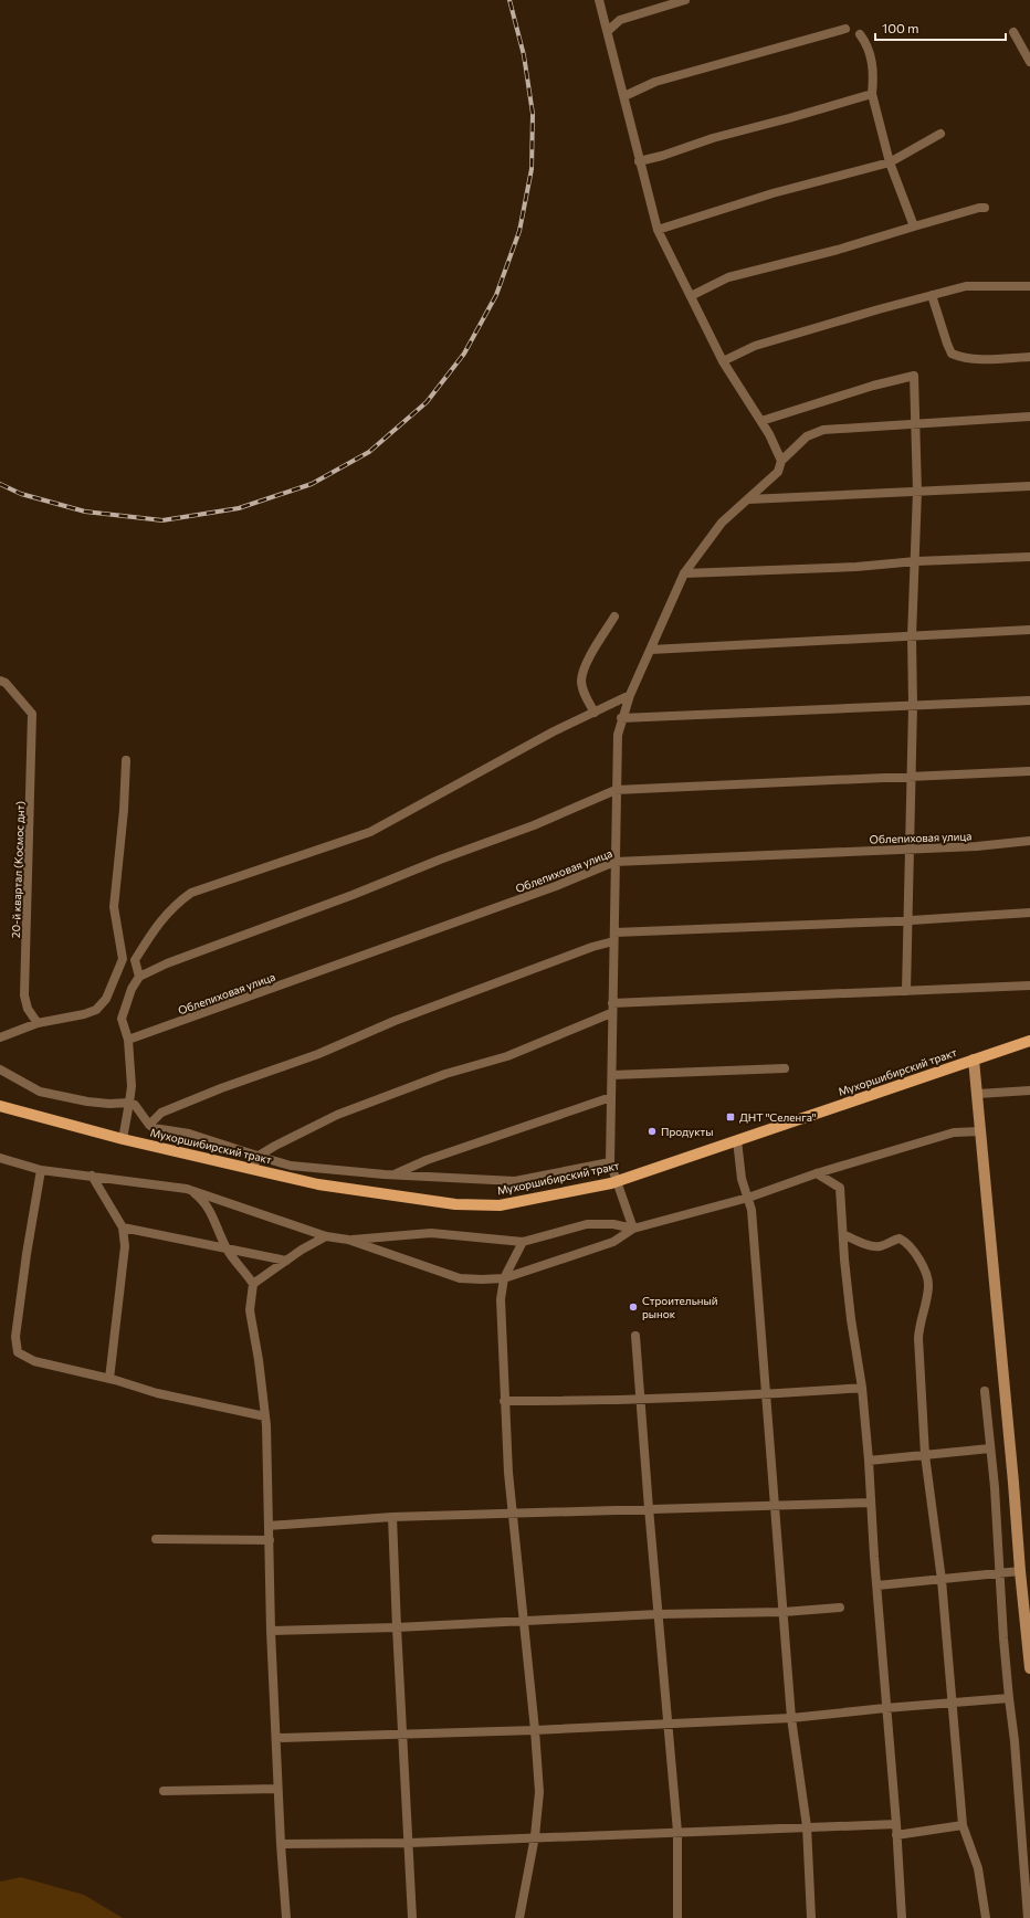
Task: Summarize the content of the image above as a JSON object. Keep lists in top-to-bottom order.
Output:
{
  "streets": {
    "main road": ["Мухоршибирский тракт"],
    "street": ["Облепиховая улица", "20-й квартал (Космос днт)"]
  },
  "places": {
    "transit": ["ДНТ \"Селенга\""],
    "other": ["Продукты", "Строительный рынок"]
  },
  "scale_bar": "100 m"
}
